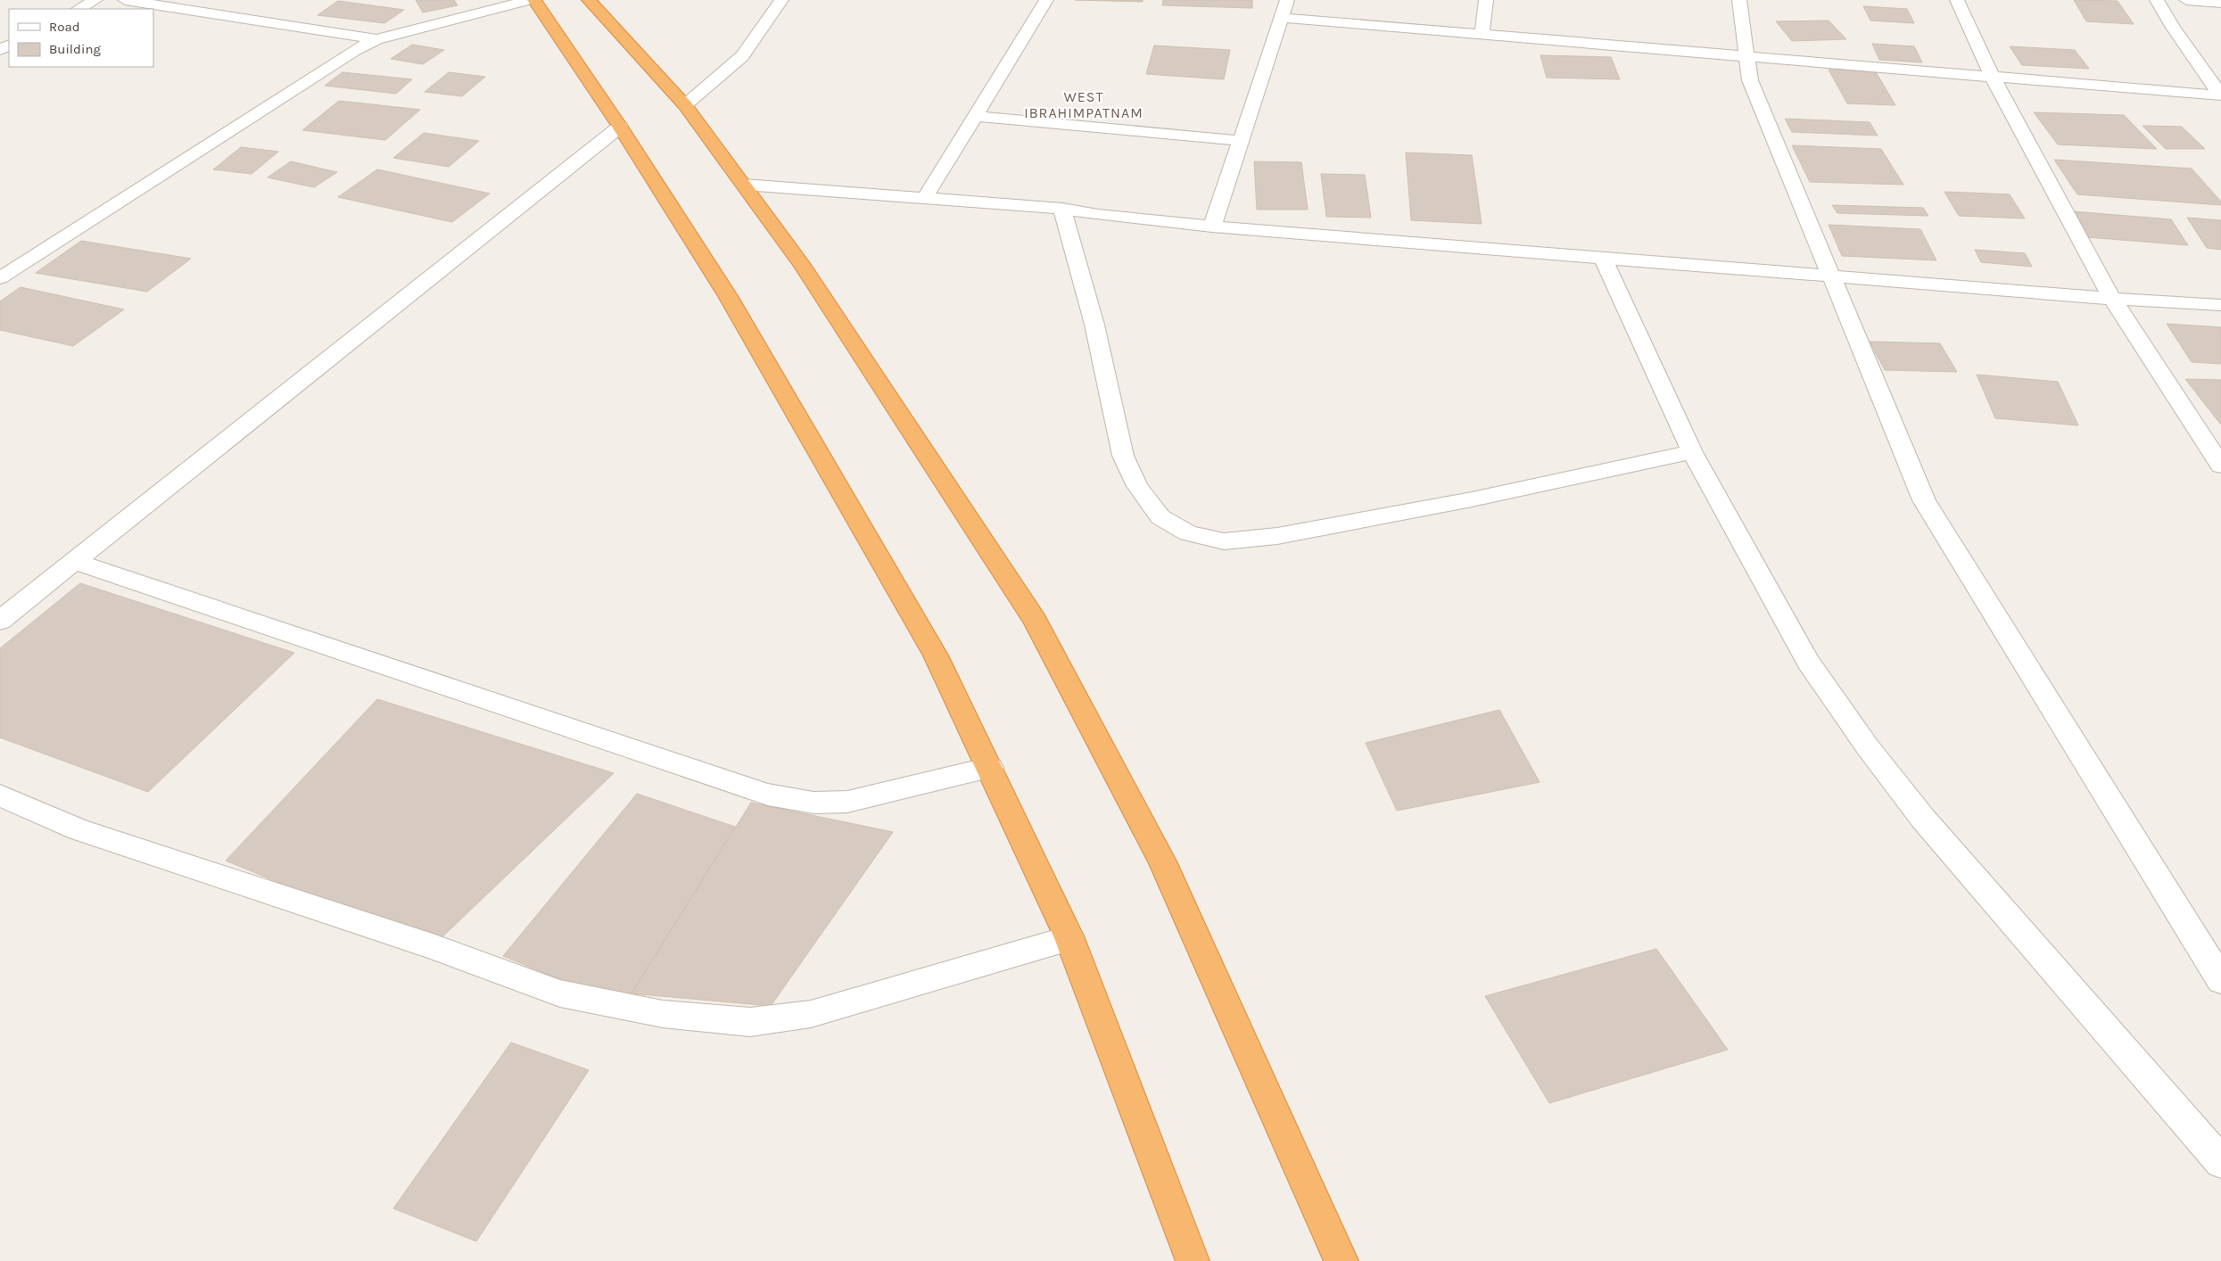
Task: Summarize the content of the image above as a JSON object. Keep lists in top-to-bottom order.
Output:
{
  "districts": ["WEST IBRAHIMPATNAM"],
  "legend": ["Road", "Building"]
}
